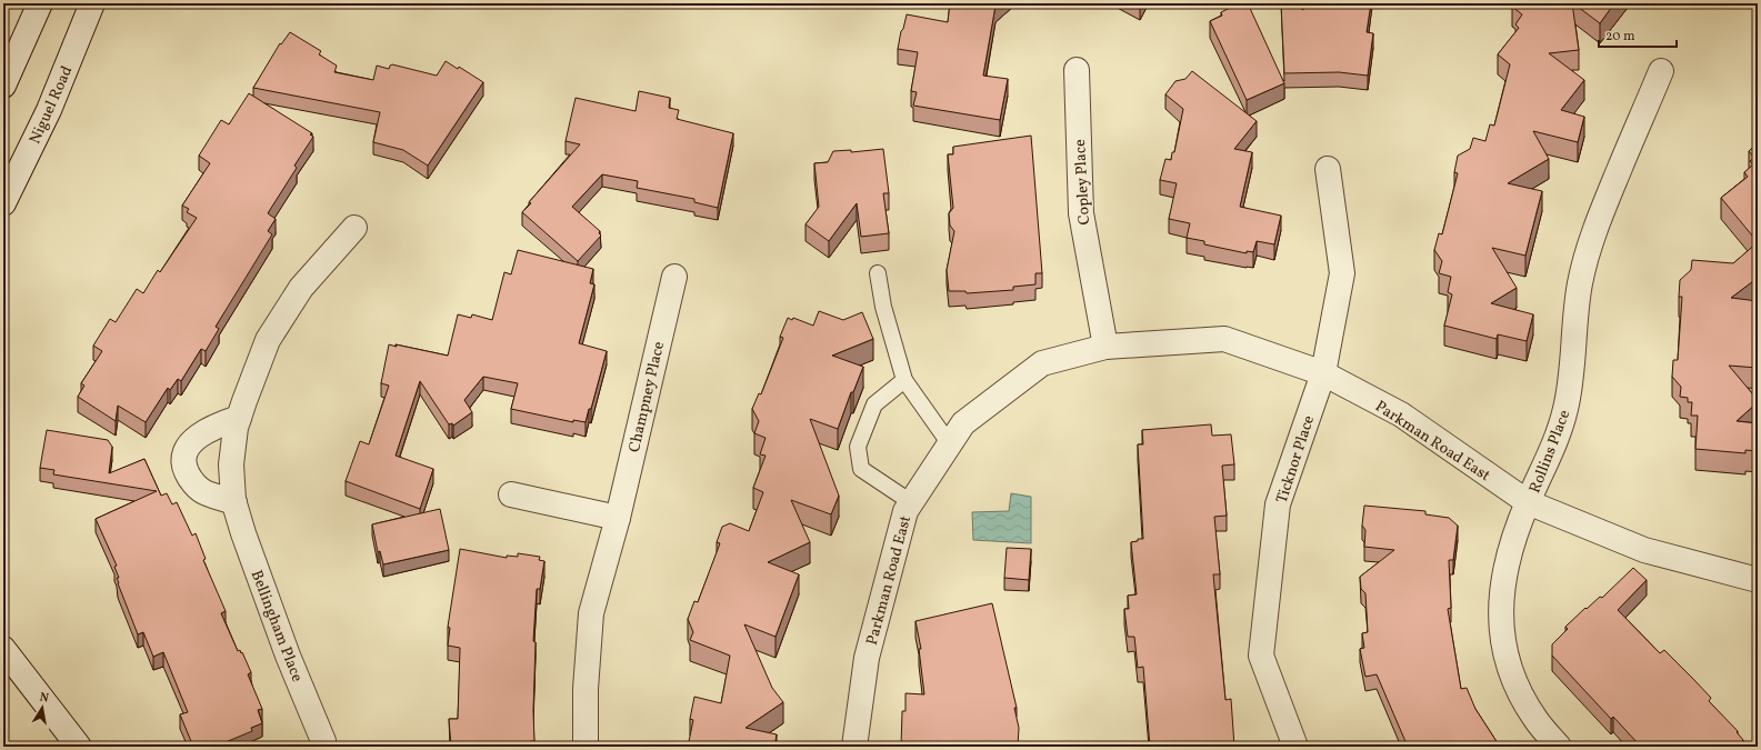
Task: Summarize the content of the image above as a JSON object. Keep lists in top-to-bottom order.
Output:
{
  "streets": {
    "street": [
      "Niguel Road",
      "Copley Place",
      "Champney Place",
      "Parkman Road East",
      "Rollins Place",
      "Ticknor Place",
      "Bellingham Place"
    ]
  },
  "crossings": [
    ["Copley Place", "Parkman Road East"],
    ["Parkman Road East", "Rollins Place"],
    ["Parkman Road East", "Ticknor Place"]
  ],
  "scale_bar": "20 m",
  "north": "top"
}
